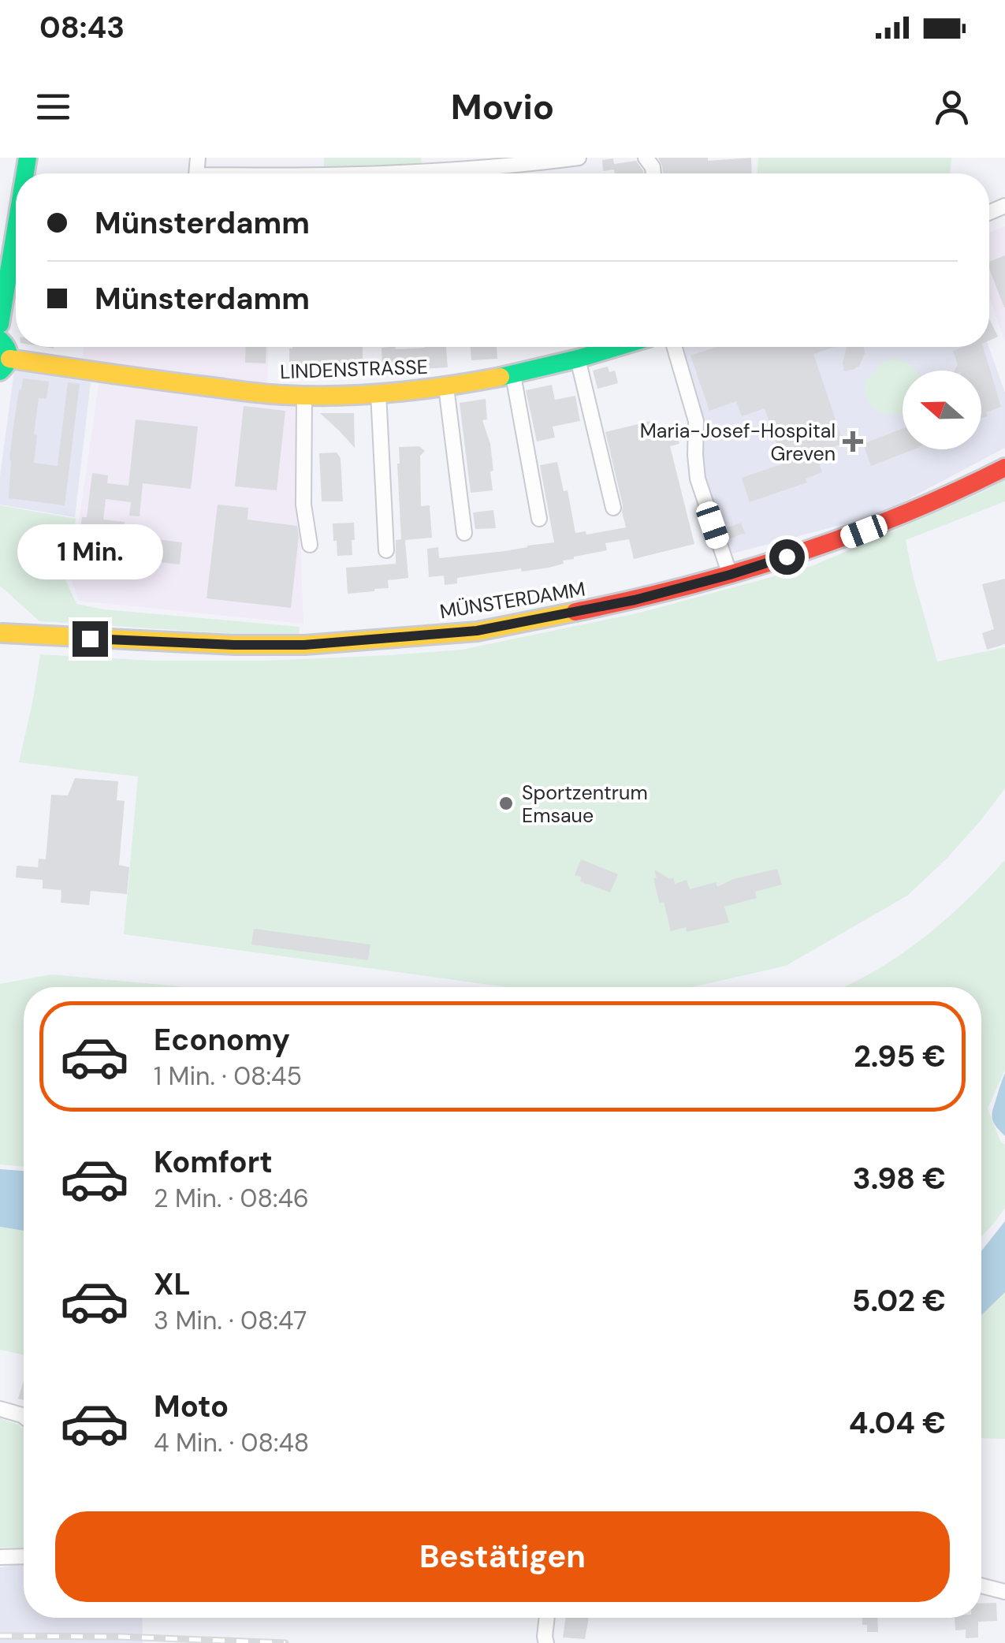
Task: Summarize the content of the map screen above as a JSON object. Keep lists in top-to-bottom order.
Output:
{
  "streets": {
    "main road": ["LINDENSTRASSE", "MÜNSTERDAMM"]
  },
  "places": {
    "health": ["Maria-Josef-Hospital Greven"],
    "other": ["Sportzentrum Emsaue"]
  },
  "north": "left",
  "page": {
    "status": "08:43",
    "header": "Movio",
    "banner": ["Münsterdamm", "Münsterdamm"],
    "bubble": "1 Min.",
    "list": [
      {
        "name": "Economy",
        "note": "1 Min. · 08:45",
        "value": "2.95 €"
      },
      {
        "name": "Komfort",
        "note": "2 Min. · 08:46",
        "value": "3.98 €"
      },
      {
        "name": "XL",
        "note": "3 Min. · 08:47",
        "value": "5.02 €"
      },
      {
        "name": "Moto",
        "note": "4 Min. · 08:48",
        "value": "4.04 €"
      }
    ],
    "buttons": "Bestätigen"
  }
}
